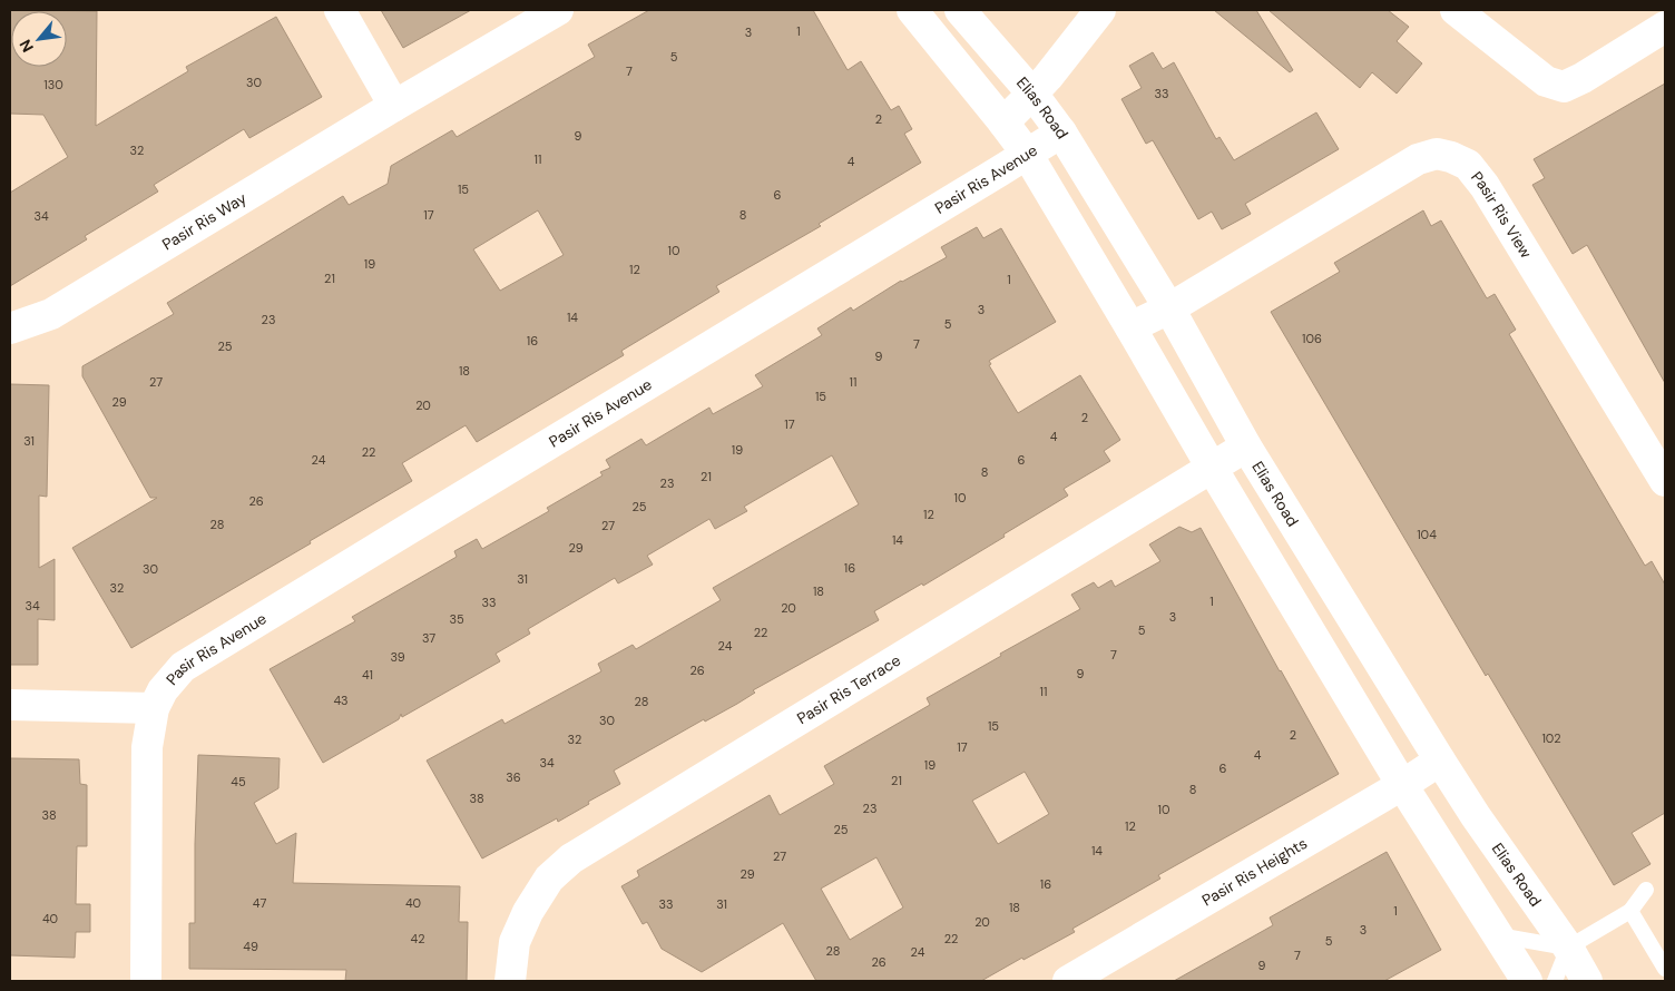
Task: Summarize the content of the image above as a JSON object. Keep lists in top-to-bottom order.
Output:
{
  "streets": {
    "street": [
      "Elias Road",
      "Pasir Ris Avenue",
      "Pasir Ris View",
      "Pasir Ris Way",
      "Pasir Ris Terrace",
      "Pasir Ris Heights"
    ]
  },
  "crossings": [
    ["Elias Road", "Pasir Ris Avenue"],
    ["Elias Road", "Pasir Ris View"],
    ["Elias Road", "Pasir Ris Terrace"],
    ["Elias Road", "Pasir Ris Heights"]
  ],
  "house_numbers": [
    "1",
    "3",
    "5",
    "7",
    "30",
    "130",
    "33",
    "2",
    "9",
    "32",
    "11",
    "4",
    "15",
    "6",
    "17",
    "8",
    "34",
    "10",
    "19",
    "12",
    "21",
    "1",
    "3",
    "14",
    "23",
    "5",
    "106",
    "16",
    "7",
    "25",
    "9",
    "18",
    "27",
    "11",
    "15",
    "29",
    "20",
    "2",
    "17",
    "4",
    "31",
    "19",
    "22",
    "24",
    "6",
    "8",
    "21",
    "23",
    "10",
    "26",
    "25",
    "12",
    "28",
    "27",
    "104",
    "14",
    "29",
    "16",
    "30",
    "31",
    "32",
    "18",
    "1",
    "33",
    "34",
    "20",
    "3",
    "35",
    "5",
    "22",
    "37",
    "24",
    "7",
    "39",
    "26",
    "9",
    "41",
    "11",
    "43",
    "28",
    "30",
    "15",
    "2",
    "102",
    "32",
    "17",
    "4",
    "34",
    "19",
    "6",
    "36",
    "21",
    "45",
    "8",
    "38",
    "23",
    "10",
    "38",
    "12",
    "25",
    "14",
    "27",
    "29",
    "16",
    "47",
    "40",
    "33",
    "31",
    "18",
    "1",
    "40",
    "20",
    "3",
    "42",
    "22",
    "5",
    "49",
    "28",
    "24",
    "7",
    "26",
    "9"
  ],
  "north": "bottom left"
}
